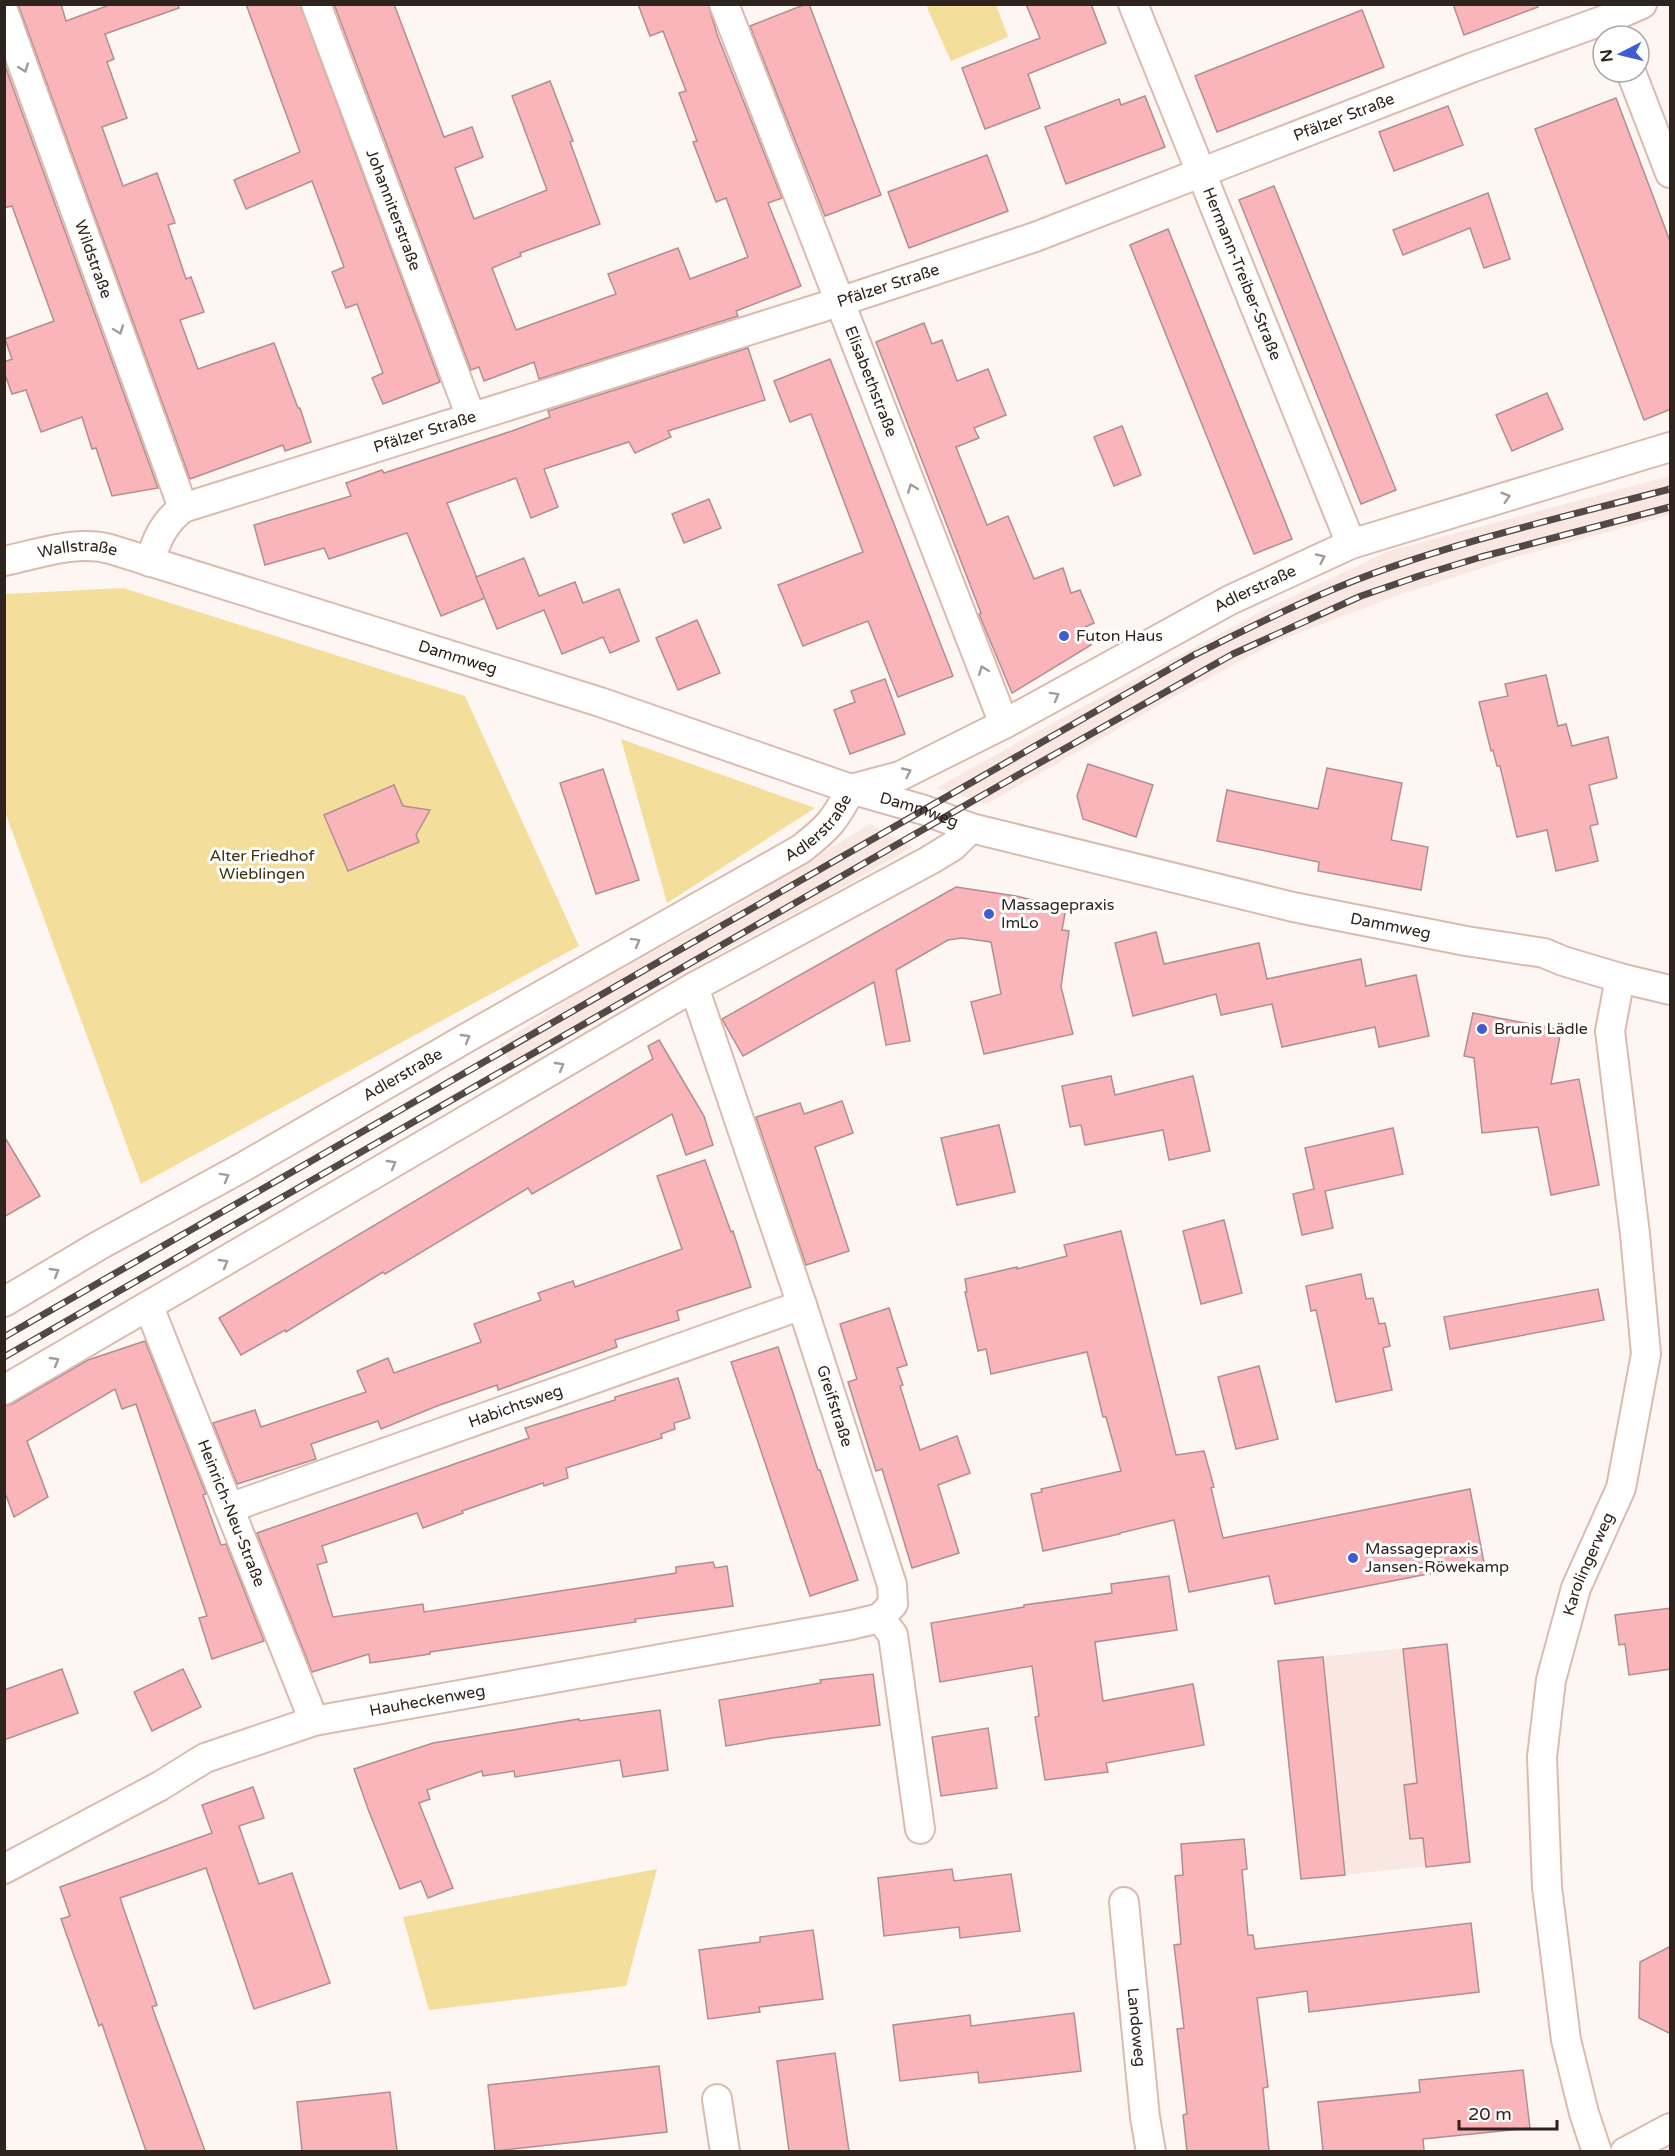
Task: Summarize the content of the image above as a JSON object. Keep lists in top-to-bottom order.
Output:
{
  "streets": {
    "street": [
      "Pfälzer Straße",
      "Johanniterstraße",
      "Wildstraße",
      "Hermann-Treiber-Straße",
      "Elisabethstraße",
      "Wallstraße",
      "Adlerstraße",
      "Dammweg",
      "Habichtsweg",
      "Greifstraße",
      "Heinrich-Neu-Straße",
      "Karolingerweg",
      "Hauheckenweg",
      "Landoweg"
    ]
  },
  "crossings": [
    ["Pfälzer Straße", "Johanniterstraße"],
    ["Pfälzer Straße", "Wildstraße"],
    ["Pfälzer Straße", "Hermann-Treiber-Straße"],
    ["Pfälzer Straße", "Elisabethstraße"],
    ["Pfälzer Straße", "Wallstraße"],
    ["Pfälzer Straße", "Dammweg"],
    ["Hermann-Treiber-Straße", "Adlerstraße"],
    ["Elisabethstraße", "Adlerstraße"],
    ["Wallstraße", "Dammweg"],
    ["Adlerstraße", "Dammweg"],
    ["Dammweg", "Karolingerweg"],
    ["Habichtsweg", "Greifstraße"],
    ["Habichtsweg", "Heinrich-Neu-Straße"],
    ["Greifstraße", "Hauheckenweg"],
    ["Heinrich-Neu-Straße", "Hauheckenweg"]
  ],
  "one_way": ["Wildstraße", "Elisabethstraße"],
  "parks": ["Alter Friedhof Wieblingen"],
  "places": [
    "Futon Haus",
    "Massagepraxis ImLo",
    "Brunis Lädle",
    "Massagepraxis Jansen-Röwekamp"
  ],
  "scale_bar": "20 m",
  "north": "left"
}
